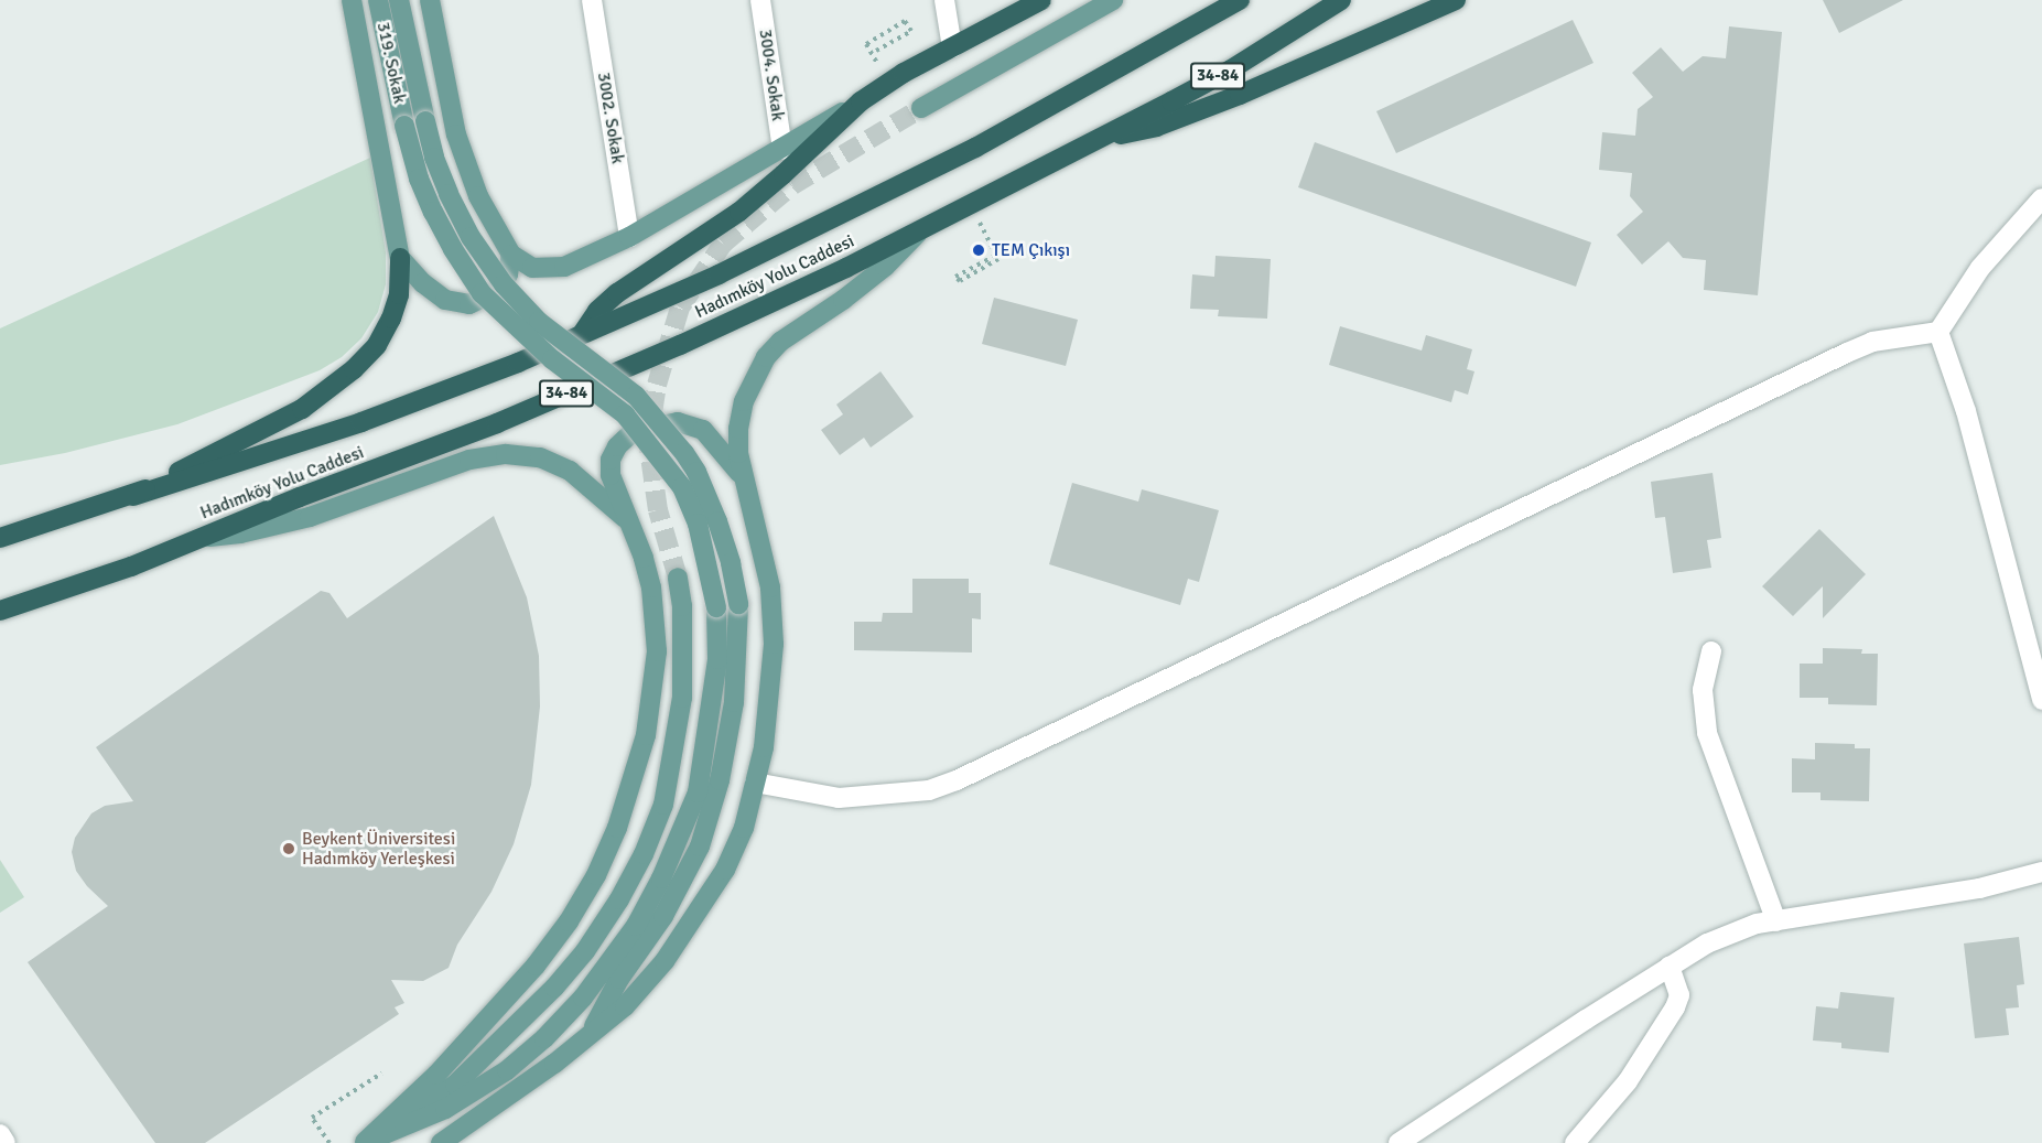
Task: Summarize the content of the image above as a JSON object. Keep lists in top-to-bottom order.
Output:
{
  "streets": {
    "highway": ["34-84", "Hadımköy Yolu Caddesi"],
    "main road": ["319. Sokak"],
    "street": ["3004. Sokak", "3002. Sokak"]
  },
  "places": ["TEM Çıkışı", "Beykent Üniversitesi Hadımköy Yerleşkesi"]
}
